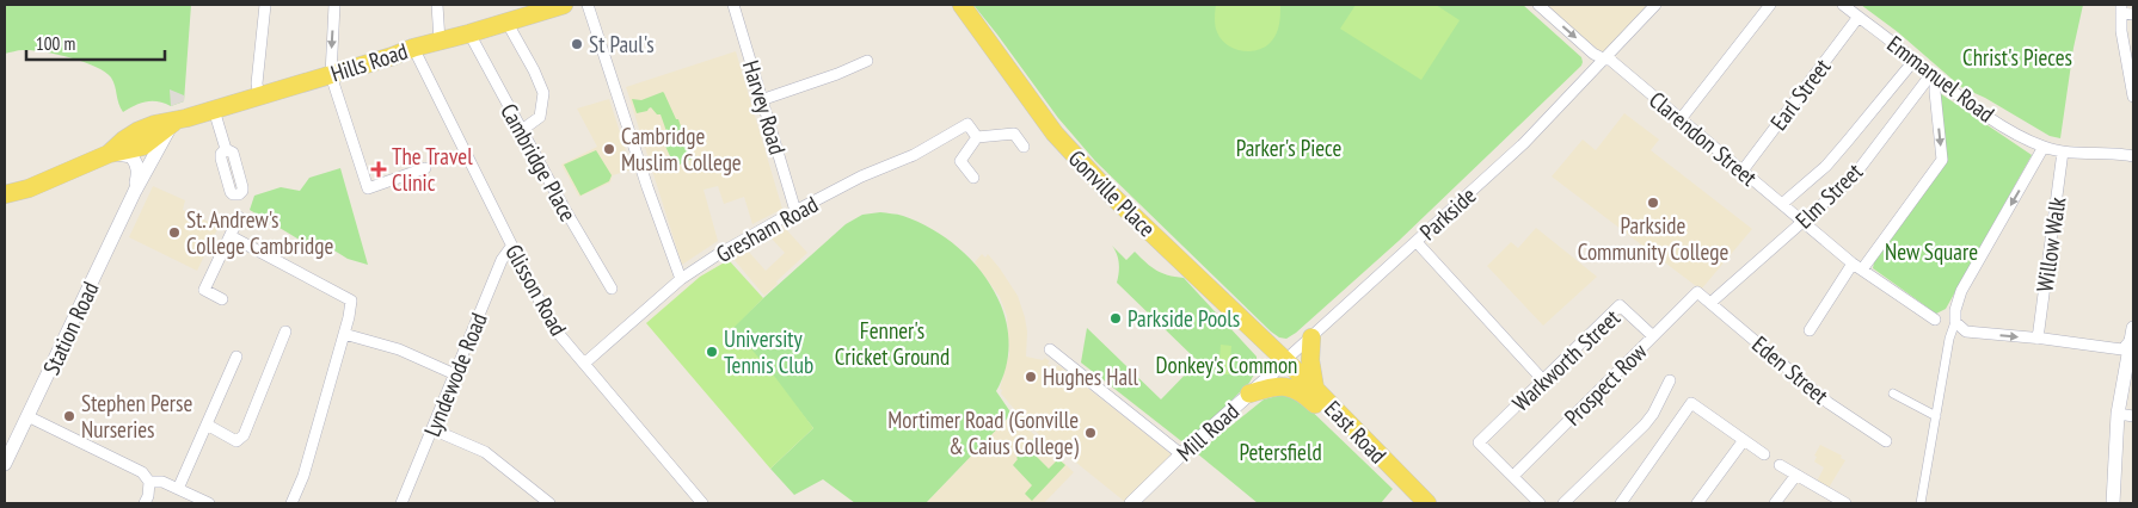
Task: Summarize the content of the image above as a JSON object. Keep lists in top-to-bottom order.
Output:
{
  "streets": {
    "main road": ["Hills Road", "Gonville Place", "East Road"],
    "street": [
      "Emmanuel Road",
      "Earl Street",
      "Harvey Road",
      "Clarendon Street",
      "Cambridge Place",
      "Elm Street",
      "Parkside",
      "Gresham Road",
      "Willow Walk",
      "Glisson Road",
      "Station Road",
      "Warkworth Street",
      "Eden Street",
      "Lyndewode Road",
      "Prospect Row",
      "Mill Road"
    ]
  },
  "crossings": [
    ["Hills Road", "Cambridge Place"],
    ["Hills Road", "Glisson Road"],
    ["Hills Road", "Station Road"],
    ["Emmanuel Road", "Earl Street"],
    ["Emmanuel Road", "Elm Street"],
    ["Emmanuel Road", "Willow Walk"],
    ["Earl Street", "Clarendon Street"],
    ["Harvey Road", "Gresham Road"],
    ["Clarendon Street", "Elm Street"],
    ["Clarendon Street", "Parkside"],
    ["Gonville Place", "Parkside"],
    ["Gonville Place", "Mill Road"],
    ["Gonville Place", "East Road"],
    ["Elm Street", "Eden Street"],
    ["Parkside", "Mill Road"],
    ["Parkside", "East Road"],
    ["Gresham Road", "Glisson Road"],
    ["Glisson Road", "Lyndewode Road"],
    ["Warkworth Street", "Prospect Row"],
    ["Eden Street", "Prospect Row"],
    ["Mill Road", "East Road"]
  ],
  "parks": [
    "Christ's Pieces",
    "Parker's Piece",
    "New Square",
    "Fenner's Cricket Ground",
    "Donkey's Common",
    "Petersfield"
  ],
  "places": {
    "other": [
      "St Paul's",
      "Cambridge Muslim College",
      "Parkside Community College",
      "St. Andrew's College Cambridge",
      "Parkside Pools",
      "University Tennis Club",
      "Hughes Hall",
      "Stephen Perse Nurseries",
      "Mortimer Road (Gonville & Caius College)"
    ],
    "health": ["The Travel Clinic"]
  },
  "scale_bar": "100 m"
}
